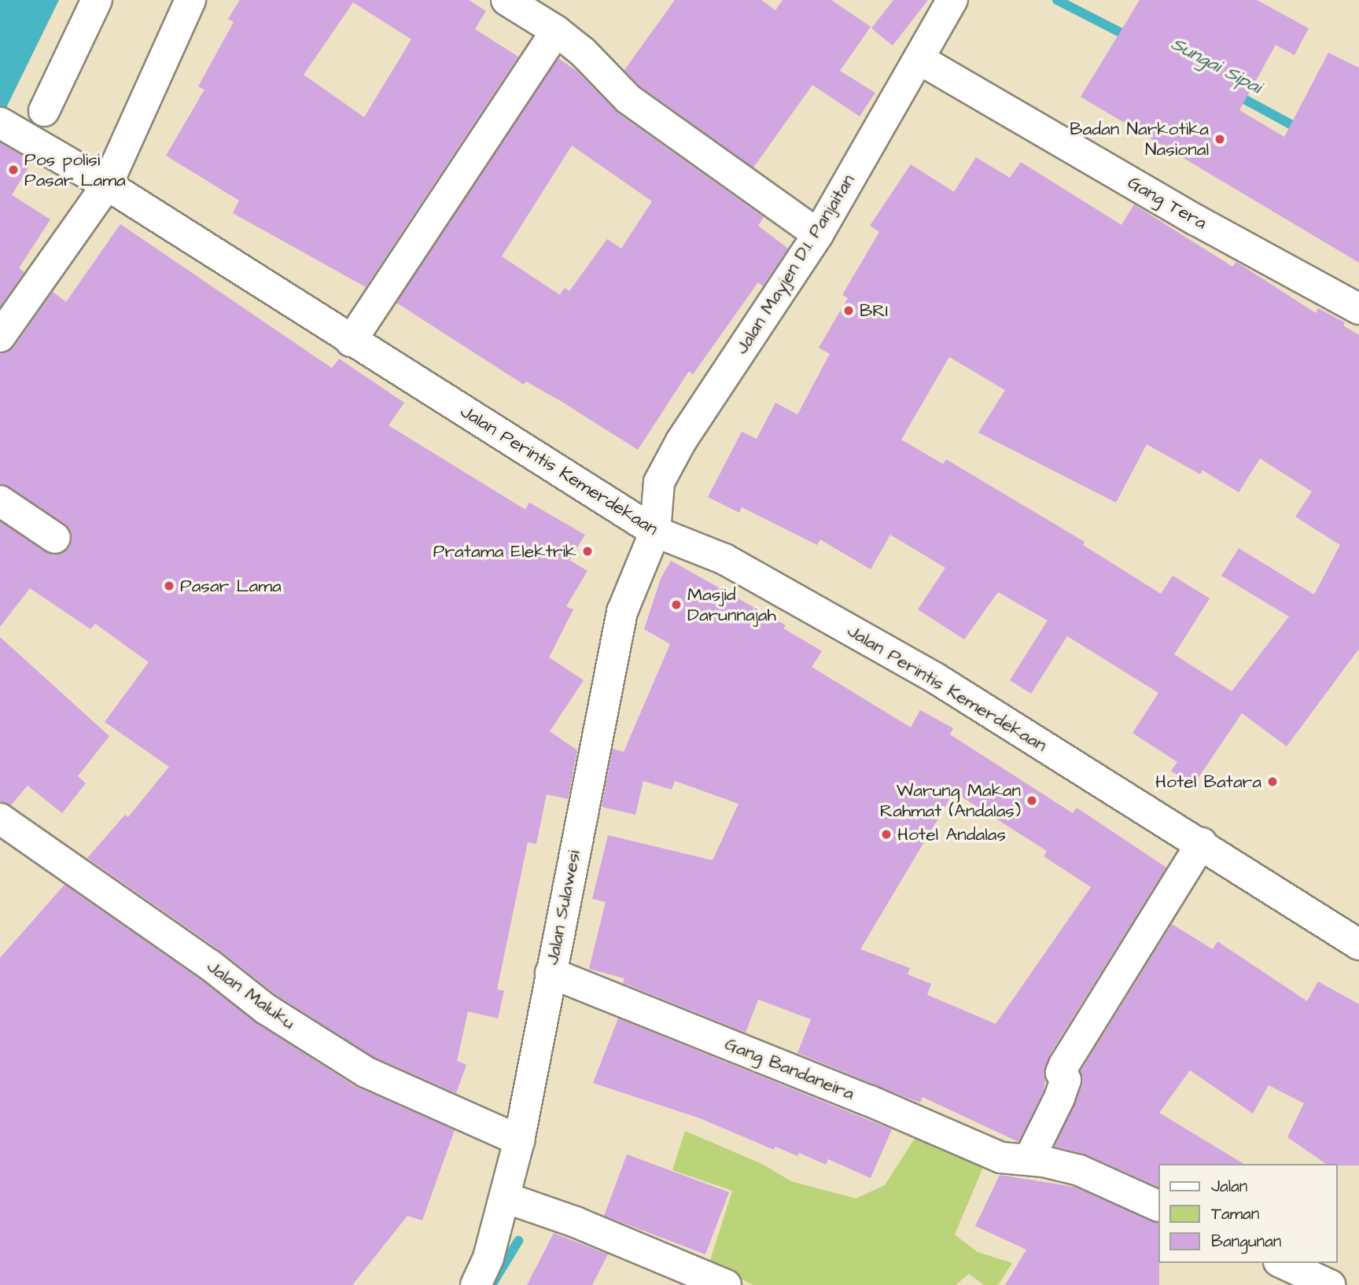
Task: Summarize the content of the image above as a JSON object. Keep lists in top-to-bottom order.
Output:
{
  "streets": {
    "street": [
      "Gang Tera",
      "Jalan Mayjen D.I. Panjaitan",
      "Jalan Perintis Kemerdekaan",
      "Jalan Sulawesi",
      "Jalan Maluku",
      "Gang Bandaneira"
    ]
  },
  "crossings": [
    ["Gang Tera", "Jalan Mayjen D.I. Panjaitan"],
    ["Jalan Mayjen D.I. Panjaitan", "Jalan Perintis Kemerdekaan"],
    ["Jalan Mayjen D.I. Panjaitan", "Jalan Sulawesi"],
    ["Jalan Perintis Kemerdekaan", "Jalan Sulawesi"],
    ["Jalan Sulawesi", "Jalan Maluku"],
    ["Jalan Sulawesi", "Gang Bandaneira"]
  ],
  "water": ["Sungai Sipai"],
  "places": [
    "Badan Narkotika Nasional",
    "Pos polisi Pasar Lama",
    "BRI",
    "Pratama Elektrik",
    "Pasar Lama",
    "Masjid Darunnajah",
    "Hotel Batara",
    "Warung Makan Rahmat (Andalas)",
    "Hotel Andalas"
  ],
  "legend": ["Jalan", "Taman", "Bangunan"]
}
